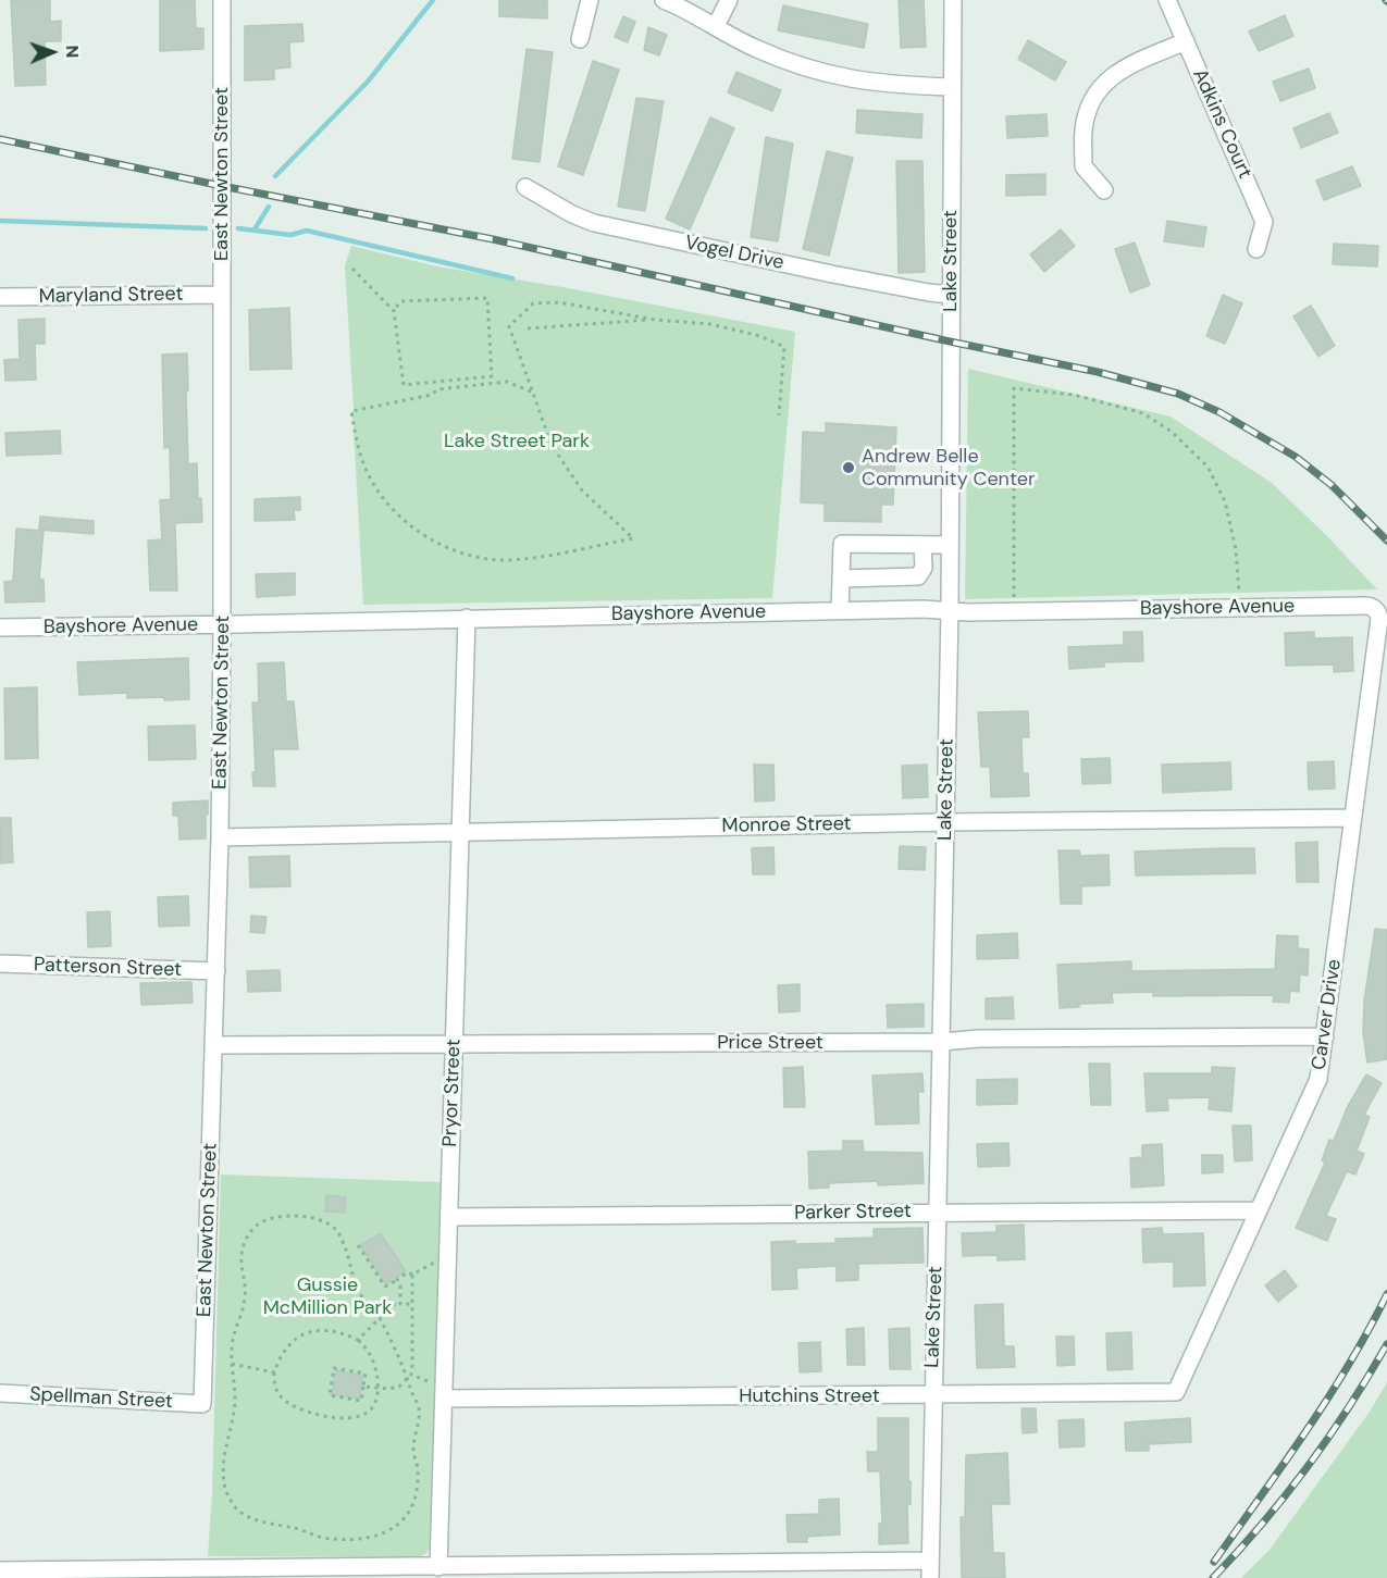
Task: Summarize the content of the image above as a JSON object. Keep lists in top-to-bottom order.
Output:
{
  "streets": {
    "street": [
      "Adkins Court",
      "East Newton Street",
      "Vogel Drive",
      "Lake Street",
      "Maryland Street",
      "Bayshore Avenue",
      "Monroe Street",
      "Patterson Street",
      "Carver Drive",
      "Price Street",
      "Pryor Street",
      "Parker Street",
      "Hutchins Street",
      "Spellman Street"
    ]
  },
  "crossings": [
    ["East Newton Street", "Maryland Street"],
    ["East Newton Street", "Bayshore Avenue"],
    ["East Newton Street", "Monroe Street"],
    ["East Newton Street", "Patterson Street"],
    ["East Newton Street", "Price Street"],
    ["East Newton Street", "Spellman Street"],
    ["Vogel Drive", "Lake Street"],
    ["Lake Street", "Bayshore Avenue"],
    ["Lake Street", "Monroe Street"],
    ["Lake Street", "Price Street"],
    ["Lake Street", "Parker Street"],
    ["Lake Street", "Hutchins Street"],
    ["Bayshore Avenue", "Carver Drive"],
    ["Bayshore Avenue", "Pryor Street"],
    ["Monroe Street", "Carver Drive"],
    ["Monroe Street", "Pryor Street"],
    ["Carver Drive", "Price Street"],
    ["Carver Drive", "Parker Street"],
    ["Carver Drive", "Hutchins Street"],
    ["Price Street", "Pryor Street"],
    ["Pryor Street", "Parker Street"],
    ["Pryor Street", "Hutchins Street"]
  ],
  "parks": ["Lake Street Park", "Gussie McMillion Park"],
  "places": ["Andrew Belle Community Center"],
  "north": "right"
}
